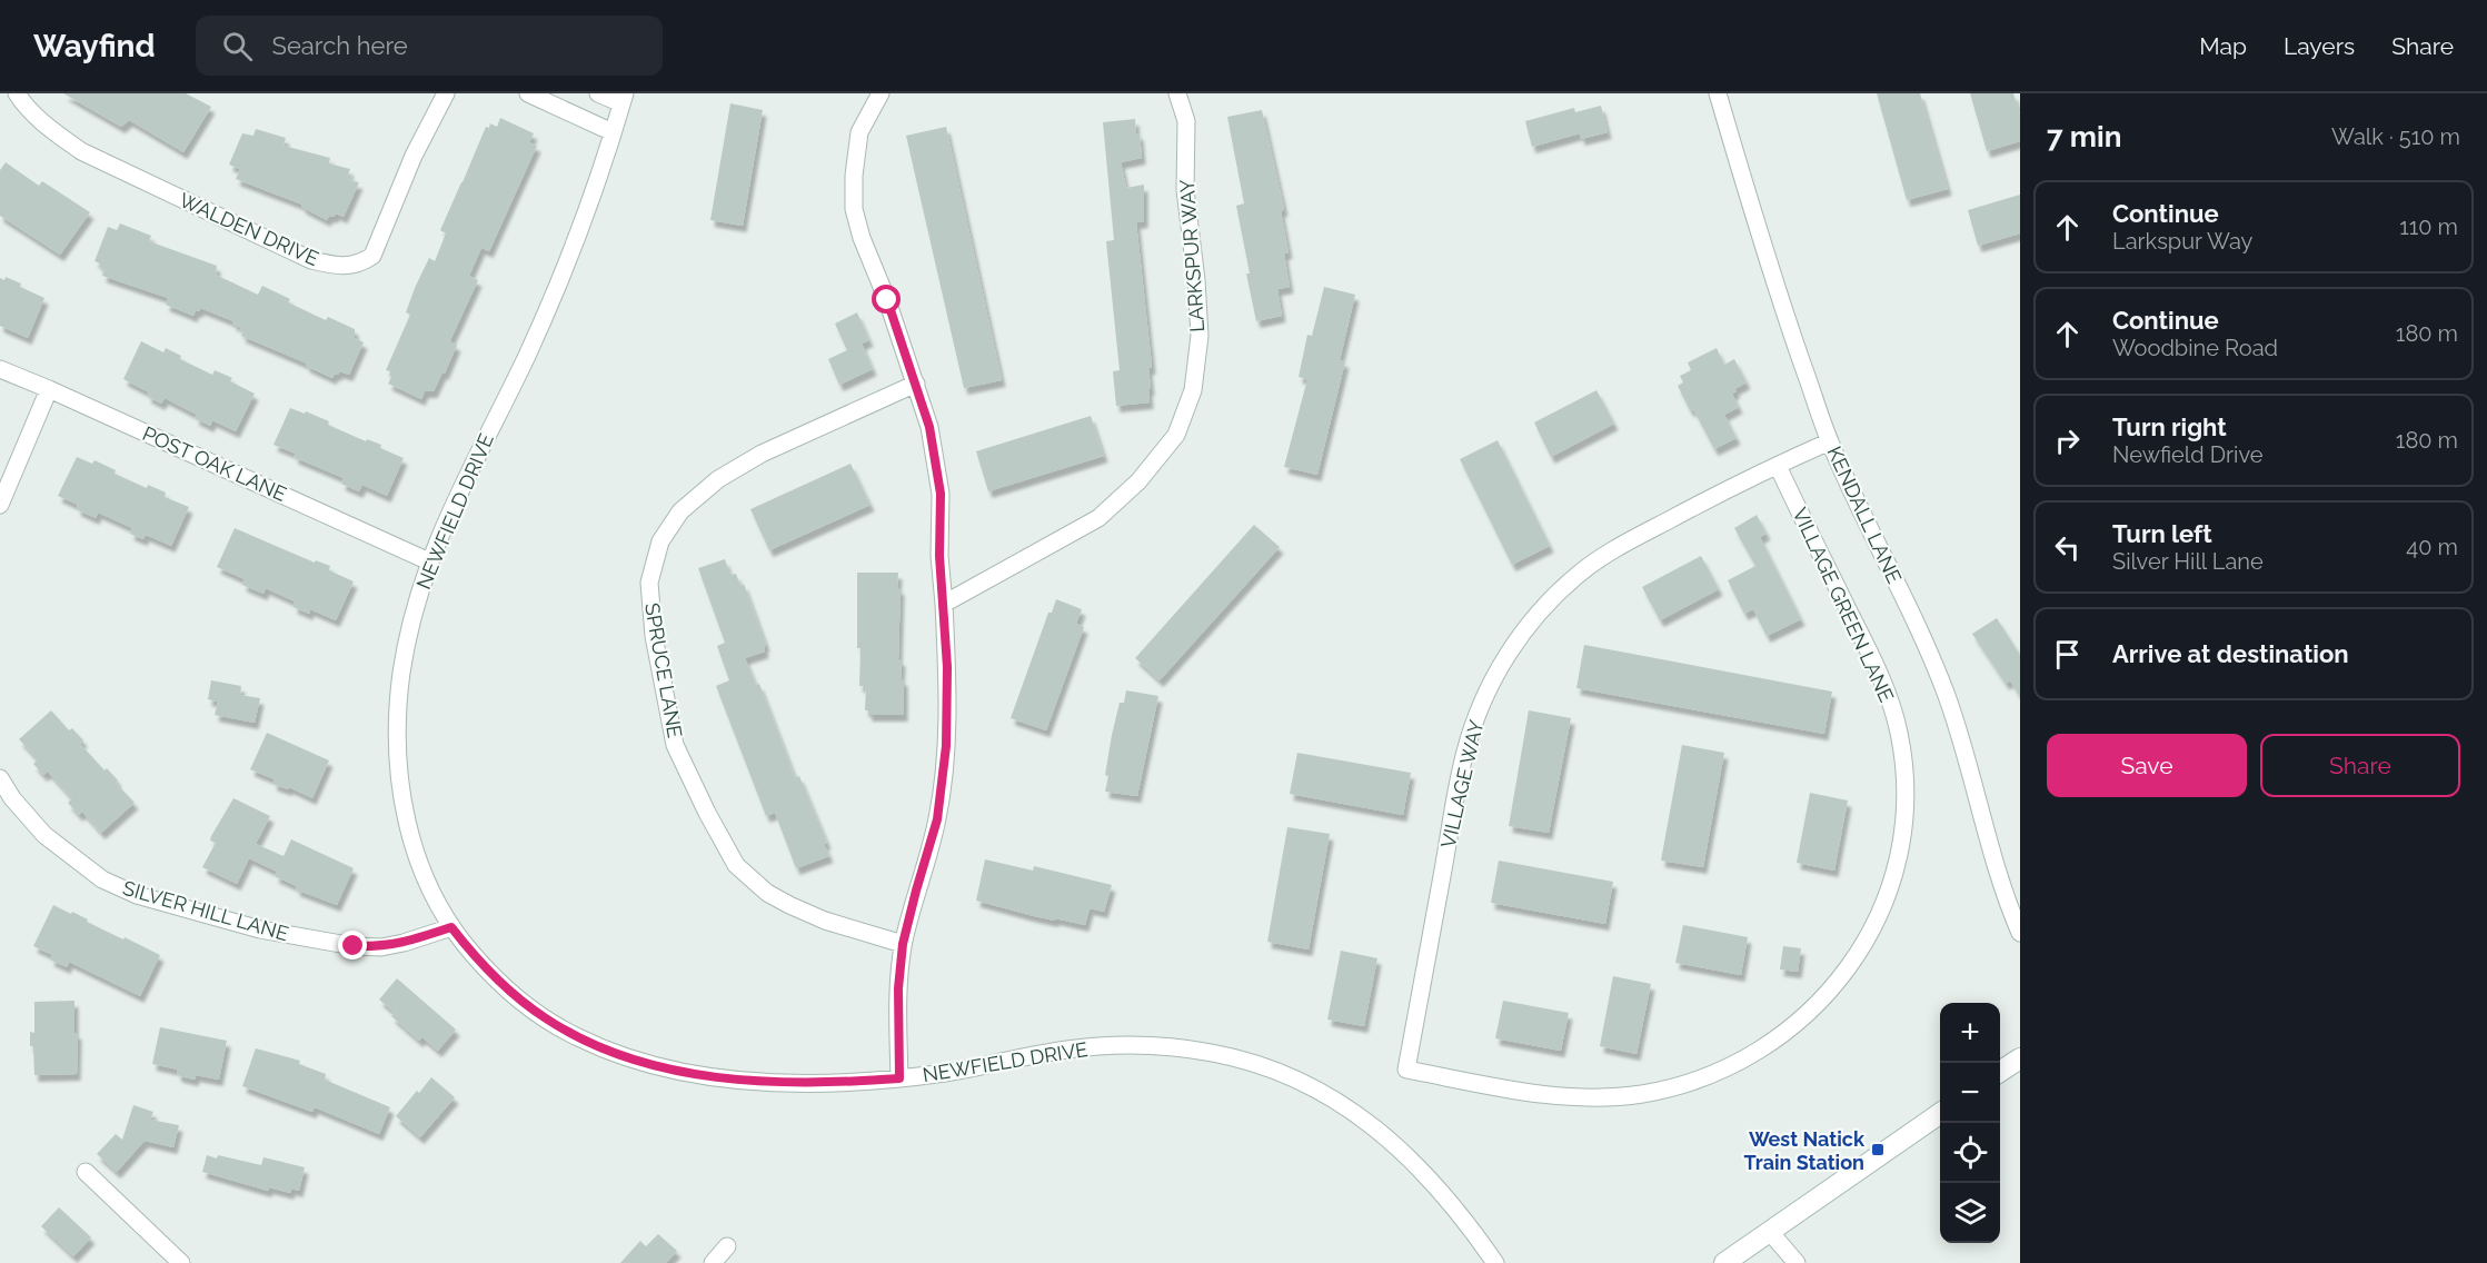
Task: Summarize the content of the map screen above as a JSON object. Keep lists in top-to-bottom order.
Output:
{
  "streets": {
    "street": [
      "WALDEN DRIVE",
      "LARKSPUR WAY",
      "POST OAK LANE",
      "NEWFIELD DRIVE",
      "KENDALL LANE",
      "VILLAGE GREEN LANE",
      "SPRUCE LANE",
      "VILLAGE WAY",
      "SILVER HILL LANE"
    ]
  },
  "crossings": [
    ["POST OAK LANE", "NEWFIELD DRIVE"],
    ["NEWFIELD DRIVE", "SILVER HILL LANE"],
    ["KENDALL LANE", "VILLAGE WAY"],
    ["VILLAGE GREEN LANE", "VILLAGE WAY"]
  ],
  "places": {
    "transit": ["West Natick Train Station"]
  },
  "page": {
    "header": "Wayfind",
    "search": "Search here",
    "nav": ["Map", "Layers", "Share"],
    "heading": ["7 min", "Walk · 510 m"],
    "list": [
      ["Continue", "Larkspur Way", "110 m"],
      ["Continue", "Woodbine Road", "180 m"],
      ["Turn right", "Newfield Drive", "180 m"],
      ["Turn left", "Silver Hill Lane", "40 m"],
      "Arrive at destination"
    ],
    "buttons": ["Save", "Share"],
    "map_buttons": ["+", "−"]
  }
}
